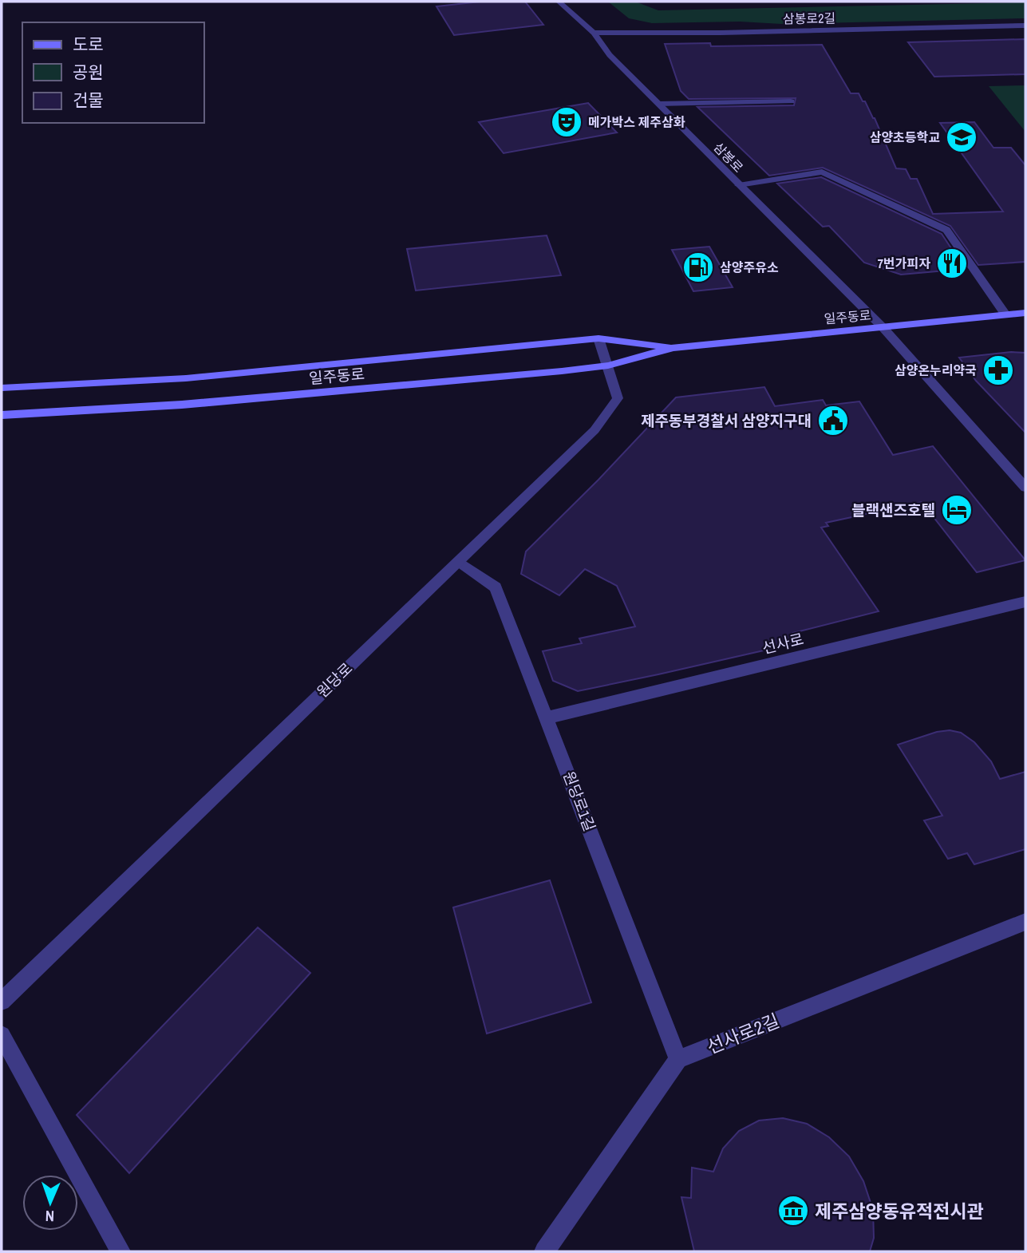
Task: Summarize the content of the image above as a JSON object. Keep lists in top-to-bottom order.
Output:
{
  "streets": {
    "main road": ["일주동로"],
    "street": [
      "삼봉로2길",
      "삼봉로",
      "선사로",
      "원당로",
      "원당로1길",
      "선사로2길"
    ]
  },
  "crossings": [
    ["삼봉로2길", "삼봉로"],
    ["삼봉로", "일주동로"],
    ["일주동로", "원당로"],
    ["선사로", "원당로1길"],
    ["원당로", "원당로1길"],
    ["원당로1길", "선사로2길"]
  ],
  "places": {
    "theatre": ["메가박스 제주삼화"],
    "school or university": ["삼양초등학교"],
    "restaurant": ["7번가피자"],
    "fuel station": ["삼양주유소"],
    "pharmacy": ["삼양온누리약국"],
    "public building": ["제주동부경찰서 삼양지구대"],
    "hotel": ["블랙샌즈호텔"],
    "museum": ["제주삼양동유적전시관"]
  },
  "legend": ["도로", "공원", "건물"],
  "north": "bottom"
}
